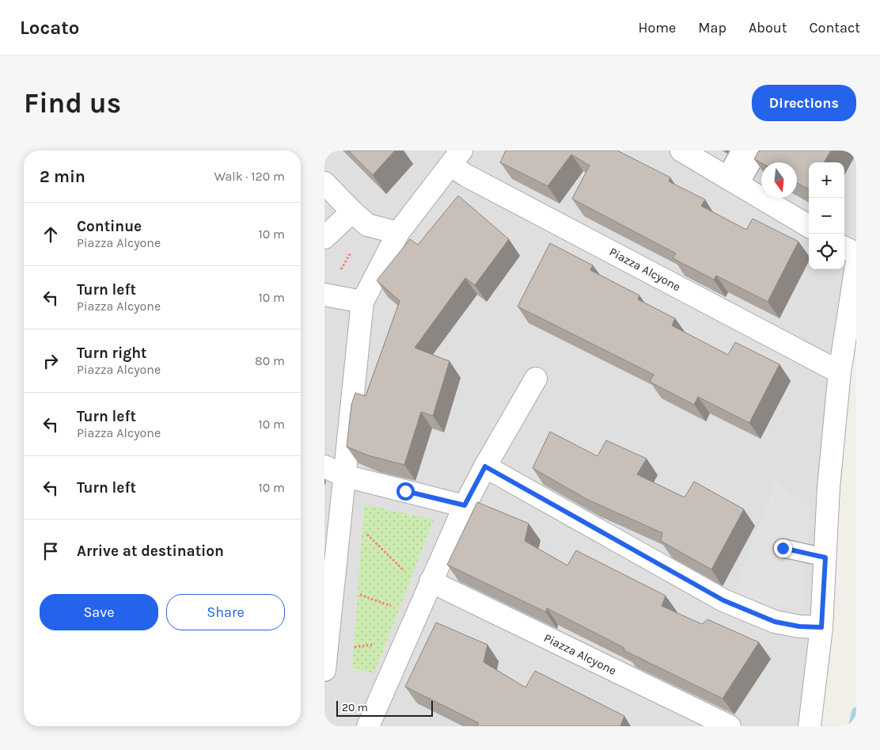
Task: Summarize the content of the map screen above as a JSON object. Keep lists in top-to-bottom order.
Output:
{
  "streets": {
    "street": ["Piazza Alcyone"]
  },
  "scale_bar": "20 m",
  "north": "bottom",
  "page": {
    "header": "Locato",
    "nav": [
      "Home",
      "Map",
      "About",
      "Contact"
    ],
    "buttons": [
      "Directions",
      ["Save", "Share"]
    ],
    "title": "Find us",
    "heading": ["2 min", "Walk · 120 m"],
    "map_buttons": ["+", "−"],
    "list": [
      ["Continue", "Piazza Alcyone", "10 m"],
      ["Turn left", "Piazza Alcyone", "10 m"],
      ["Turn right", "Piazza Alcyone", "80 m"],
      ["Turn left", "Piazza Alcyone", "10 m"],
      ["Turn left", "10 m"],
      "Arrive at destination"
    ],
    "scale": "20 m"
  }
}
